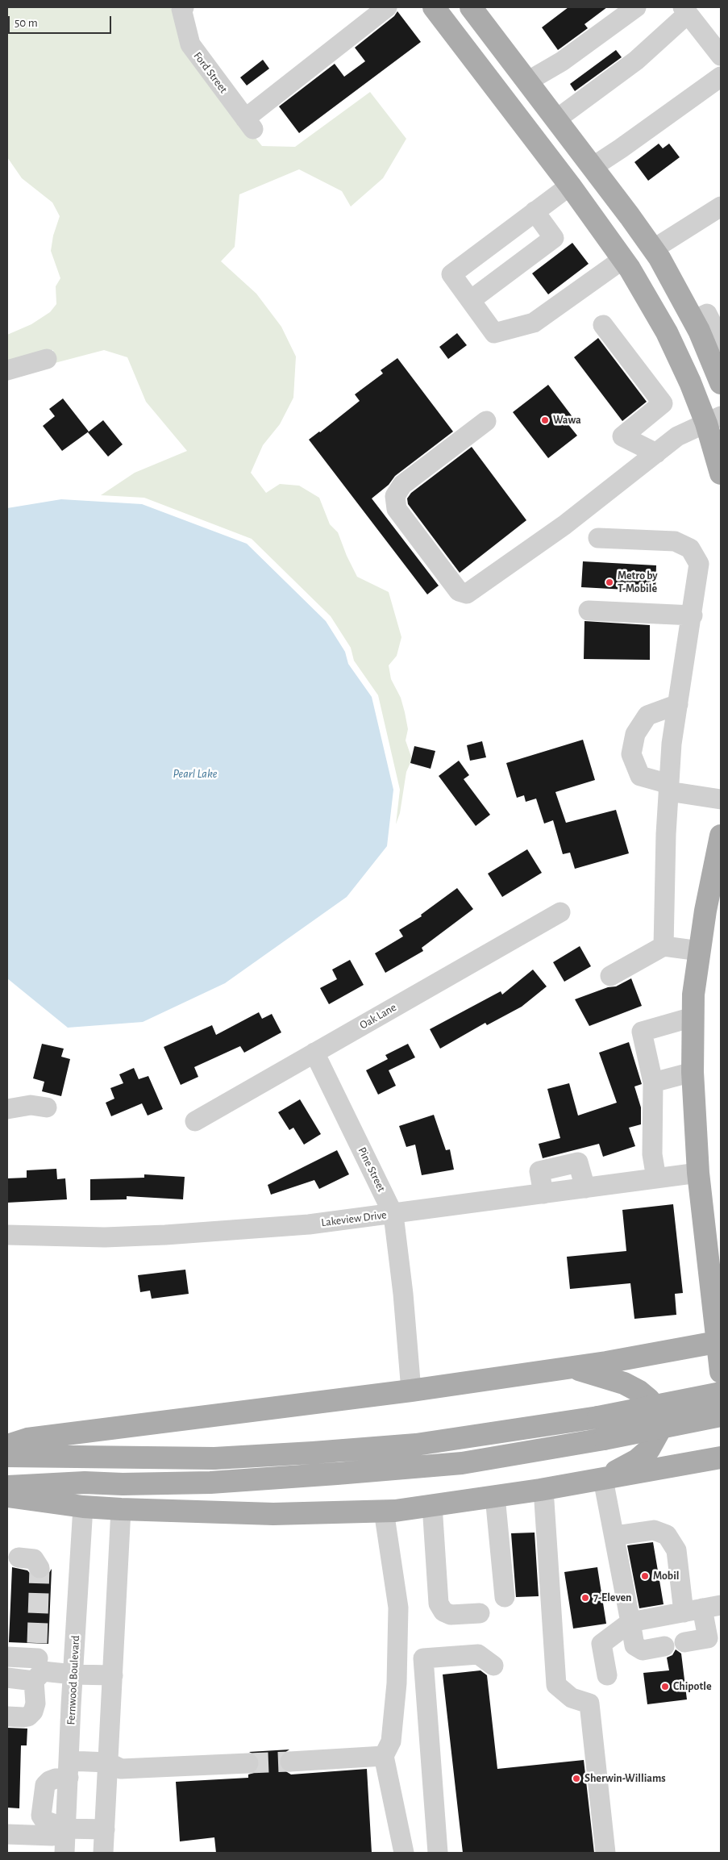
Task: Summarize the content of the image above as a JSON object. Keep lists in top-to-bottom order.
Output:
{
  "streets": {
    "street": [
      "Ford Street",
      "Oak Lane",
      "Pine Street",
      "Lakeview Drive",
      "Fernwood Boulevard"
    ]
  },
  "crossings": [
    ["Oak Lane", "Pine Street"],
    ["Pine Street", "Lakeview Drive"]
  ],
  "water": ["Pearl Lake"],
  "places": [
    "Wawa",
    "Metro by T-Mobile",
    "Mobil",
    "7-Eleven",
    "Chipotle",
    "Sherwin-Williams"
  ],
  "scale_bar": "50 m"
}
